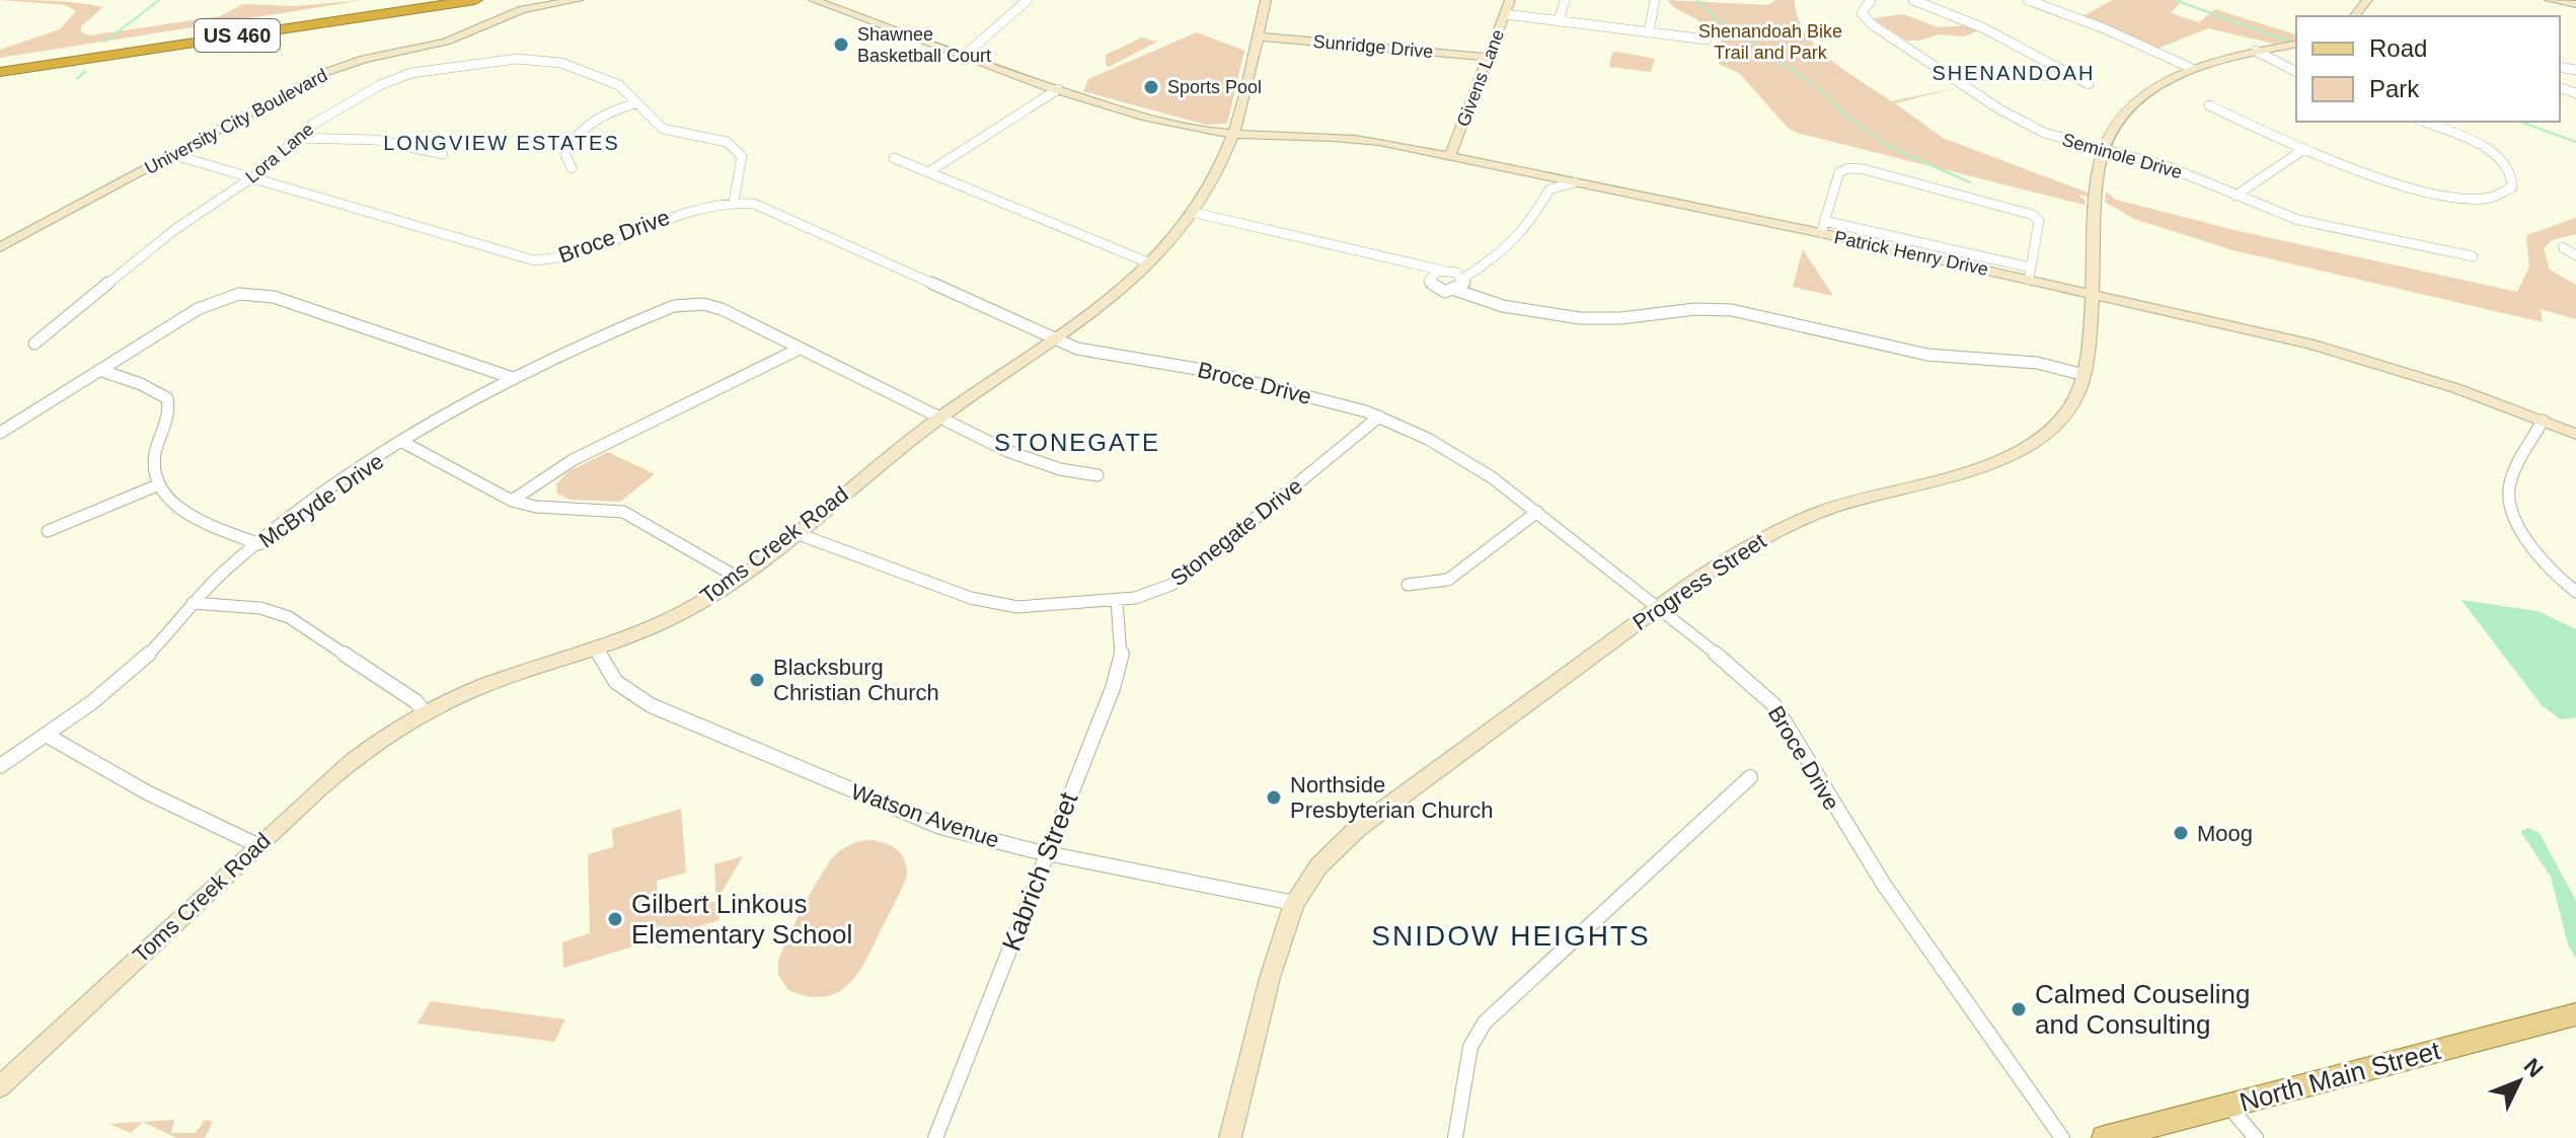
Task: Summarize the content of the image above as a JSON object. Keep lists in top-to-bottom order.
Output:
{
  "streets": {
    "highway": ["US 460"],
    "main road": [
      "Sunridge Drive",
      "Givens Lane",
      "University City Boulevard",
      "Patrick Henry Drive",
      "Toms Creek Road",
      "Progress Street",
      "North Main Street"
    ],
    "street": [
      "Lora Lane",
      "Seminole Drive",
      "Broce Drive",
      "McBryde Drive",
      "Stonegate Drive",
      "Watson Avenue",
      "Kabrich Street"
    ]
  },
  "crossings": [
    ["Sunridge Drive", "Givens Lane"],
    ["Sunridge Drive", "Toms Creek Road"],
    ["Givens Lane", "Patrick Henry Drive"],
    ["University City Boulevard", "Broce Drive"],
    ["Lora Lane", "Broce Drive"],
    ["Seminole Drive", "Progress Street"],
    ["Broce Drive", "Stonegate Drive"],
    ["Broce Drive", "Toms Creek Road"],
    ["Broce Drive", "Progress Street"],
    ["Patrick Henry Drive", "Toms Creek Road"],
    ["Patrick Henry Drive", "Progress Street"],
    ["Stonegate Drive", "Toms Creek Road"],
    ["Stonegate Drive", "Kabrich Street"],
    ["Toms Creek Road", "Watson Avenue"],
    ["Progress Street", "Watson Avenue"],
    ["Watson Avenue", "Kabrich Street"]
  ],
  "districts": [
    "SHENANDOAH",
    "LONGVIEW ESTATES",
    "STONEGATE",
    "SNIDOW HEIGHTS"
  ],
  "parks": ["Shenandoah Bike Trail and Park"],
  "places": [
    "Shawnee Basketball Court",
    "Sports Pool",
    "Blacksburg Christian Church",
    "Northside Presbyterian Church",
    "Moog",
    "Gilbert Linkous Elementary School",
    "Calmed Couseling and Consulting"
  ],
  "legend": ["Road", "Park"],
  "north": "top right"
}
